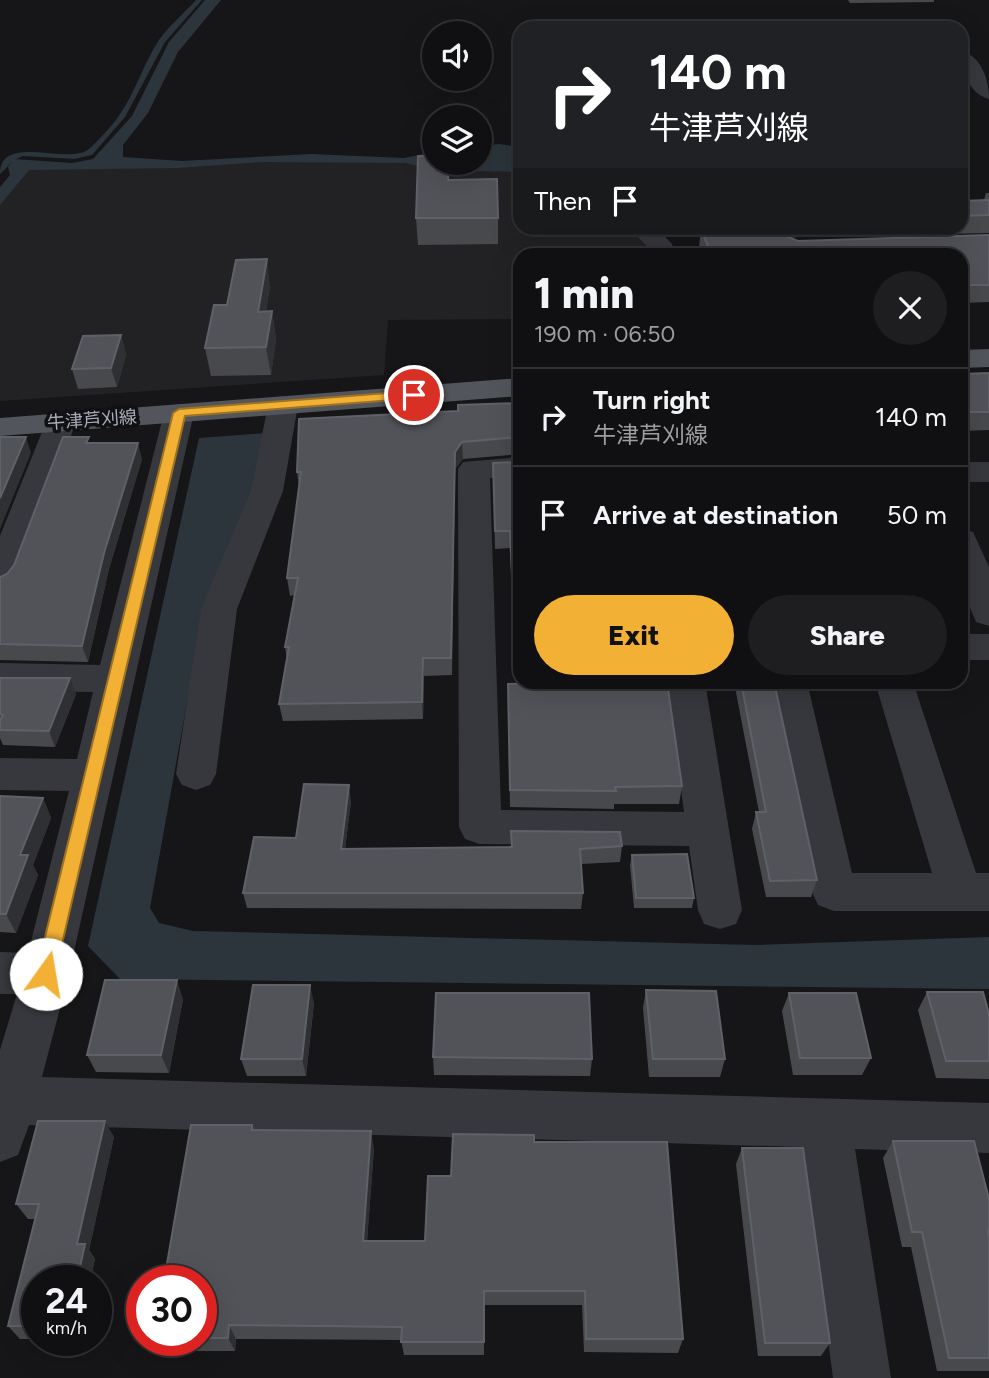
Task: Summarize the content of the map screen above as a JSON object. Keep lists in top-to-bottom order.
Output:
{
  "streets": {
    "main road": ["牛津芦刈線"]
  },
  "page": {
    "turn": ["140 m", "牛津芦刈線"],
    "then": "Then",
    "heading": ["1 min", "190 m · 06:50"],
    "list": [
      {
        "name": "Turn right",
        "note": "牛津芦刈線",
        "value": "140 m"
      },
      {
        "name": "Arrive at destination",
        "value": "50 m"
      }
    ],
    "buttons": ["Exit", "Share"],
    "speed": "24 km/h",
    "limit": "30"
  }
}
